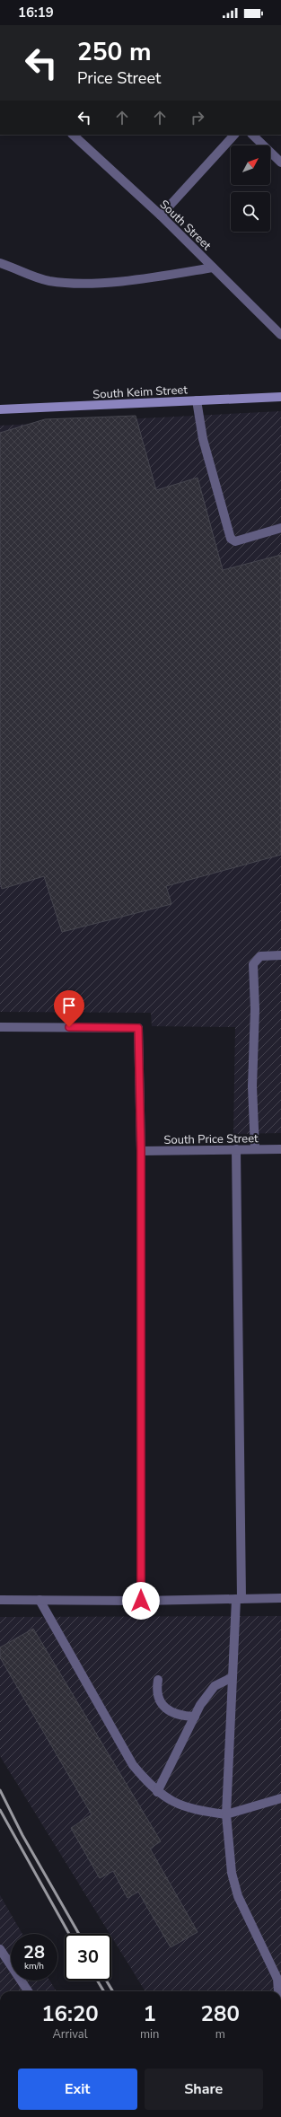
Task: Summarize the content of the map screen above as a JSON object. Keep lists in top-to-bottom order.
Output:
{
  "streets": {
    "street": ["South Street", "South Keim Street", "South Price Street"]
  },
  "north": "top right",
  "page": {
    "status": "16:19",
    "turn": ["250 m", "Price Street"],
    "speed": "28 km/h",
    "limit": "30",
    "eta": [
      "16:20",
      "Arrival",
      "1",
      "min",
      "280",
      "m"
    ],
    "buttons": ["Exit", "Share"]
  }
}
